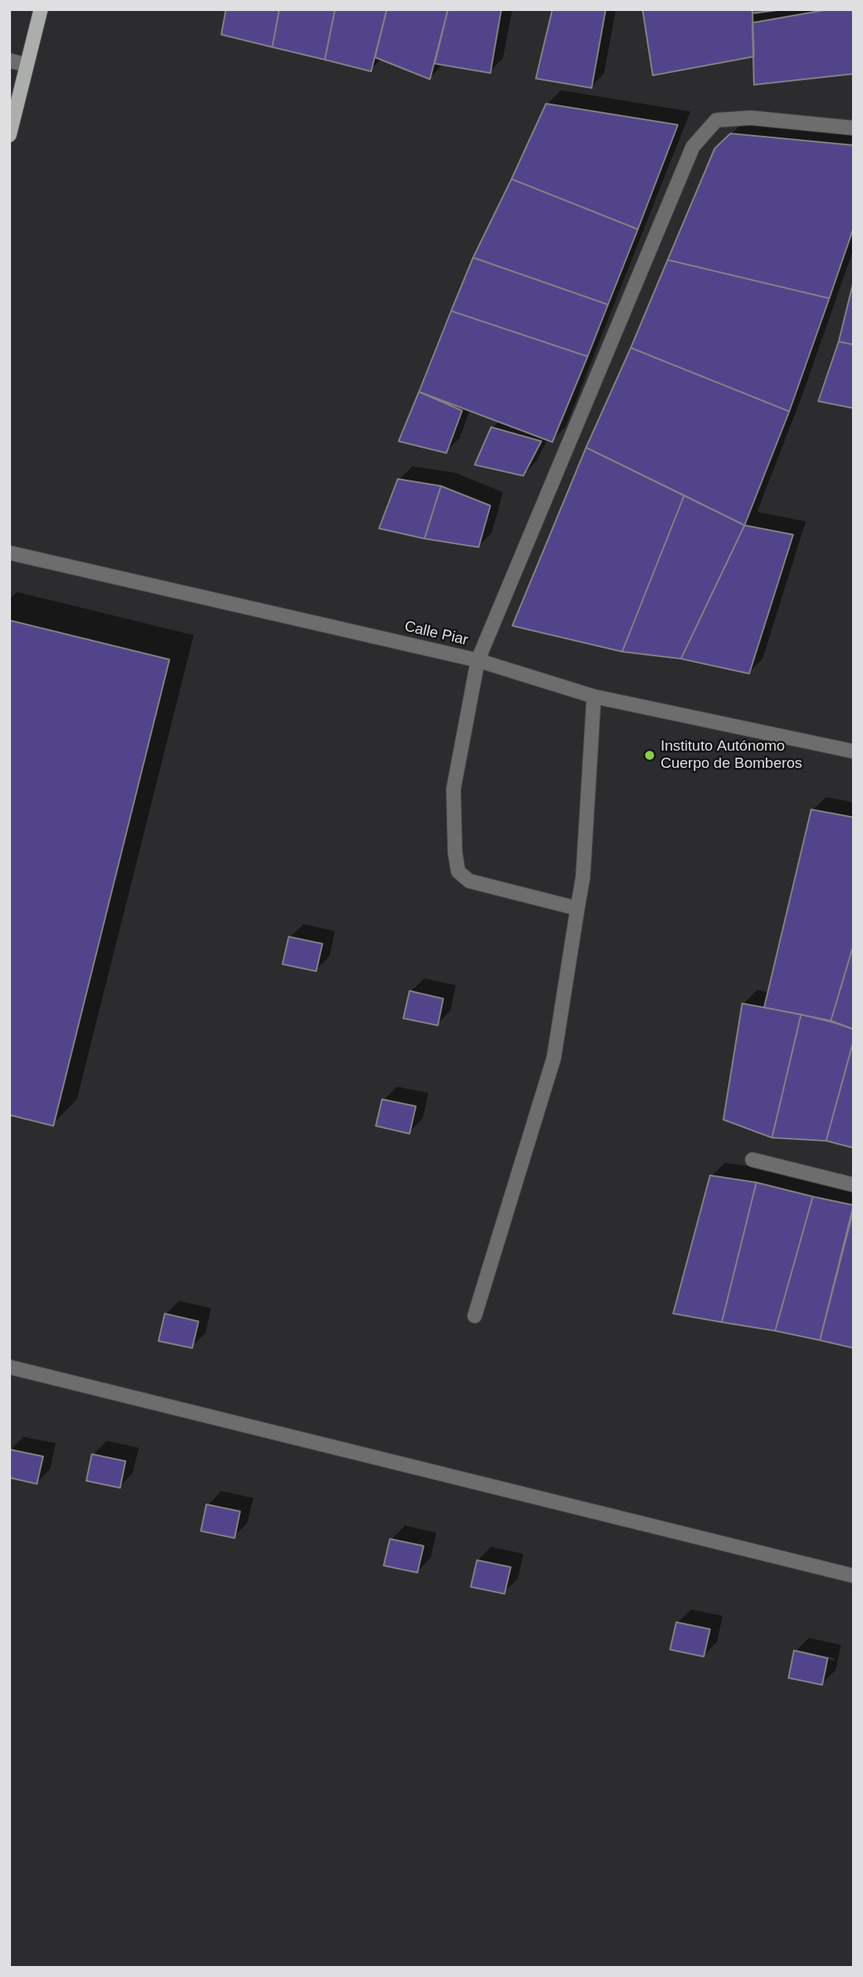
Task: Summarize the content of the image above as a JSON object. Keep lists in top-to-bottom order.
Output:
{
  "streets": {
    "street": ["Calle Piar"]
  },
  "places": ["Instituto Autónomo Cuerpo de Bomberos"]
}
